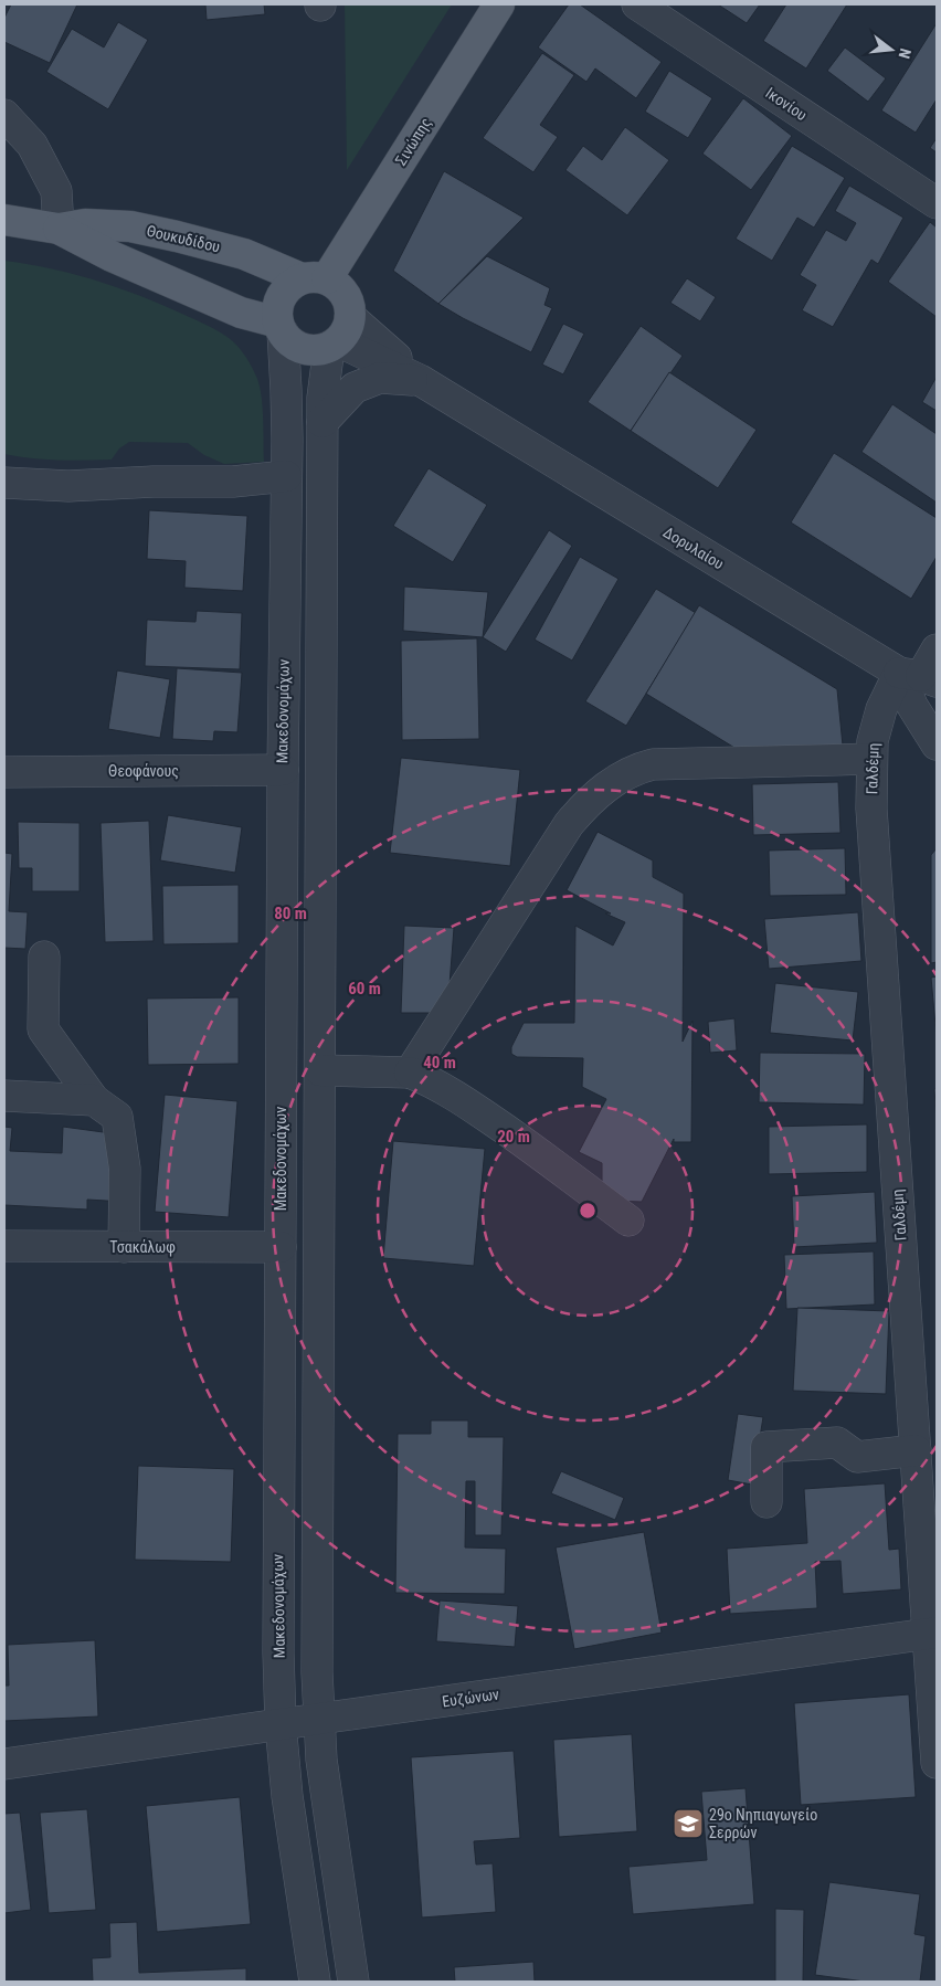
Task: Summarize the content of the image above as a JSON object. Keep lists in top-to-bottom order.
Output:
{
  "streets": {
    "main road": ["Σινώπης", "Θουκυδίδου"],
    "street": [
      "Ικονίου",
      "Δορυλαίου",
      "Μακεδονομάχων",
      "Γαλδέμη",
      "Θεοφάνους",
      "Τσακάλωφ",
      "Ευζώνων"
    ]
  },
  "crossings": [
    ["Σινώπης", "Θουκυδίδου"],
    ["Σινώπης", "Δορυλαίου"],
    ["Σινώπης", "Μακεδονομάχων"],
    ["Θουκυδίδου", "Δορυλαίου"],
    ["Θουκυδίδου", "Μακεδονομάχων"],
    ["Δορυλαίου", "Μακεδονομάχων"],
    ["Δορυλαίου", "Γαλδέμη"],
    ["Μακεδονομάχων", "Θεοφάνους"],
    ["Μακεδονομάχων", "Τσακάλωφ"],
    ["Μακεδονομάχων", "Ευζώνων"],
    ["Γαλδέμη", "Ευζώνων"]
  ],
  "places": {
    "school or university": ["29ο Νηπιαγωγείο Σερρών"]
  },
  "north": "right",
  "rings": [
    "80 m",
    "60 m",
    "40 m",
    "20 m"
  ]
}
